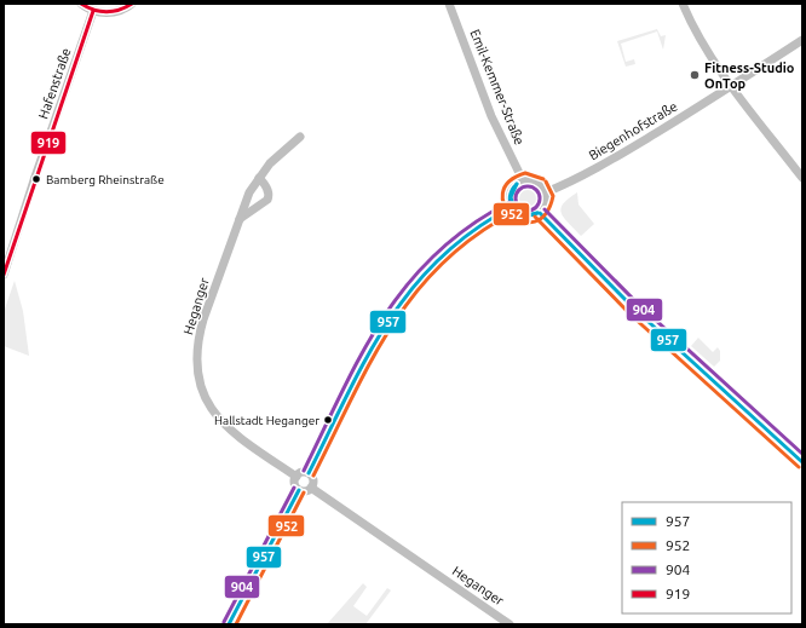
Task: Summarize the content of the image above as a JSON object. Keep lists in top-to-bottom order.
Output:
{
  "streets": {
    "street": [
      "Hafenstraße",
      "Emil-Kemmer-Straße",
      "Biegenhofstraße",
      "Heganger"
    ]
  },
  "crossings": [
    ["Emil-Kemmer-Straße", "Biegenhofstraße"]
  ],
  "places": ["Fitness-Studio OnTop", "Bamberg Rheinstraße", "Hallstadt Heganger"],
  "lines": [
    "transit line 919",
    "transit line 952",
    "transit line 957",
    "transit line 904"
  ],
  "legend": [
    "957",
    "952",
    "904",
    "919"
  ]
}
